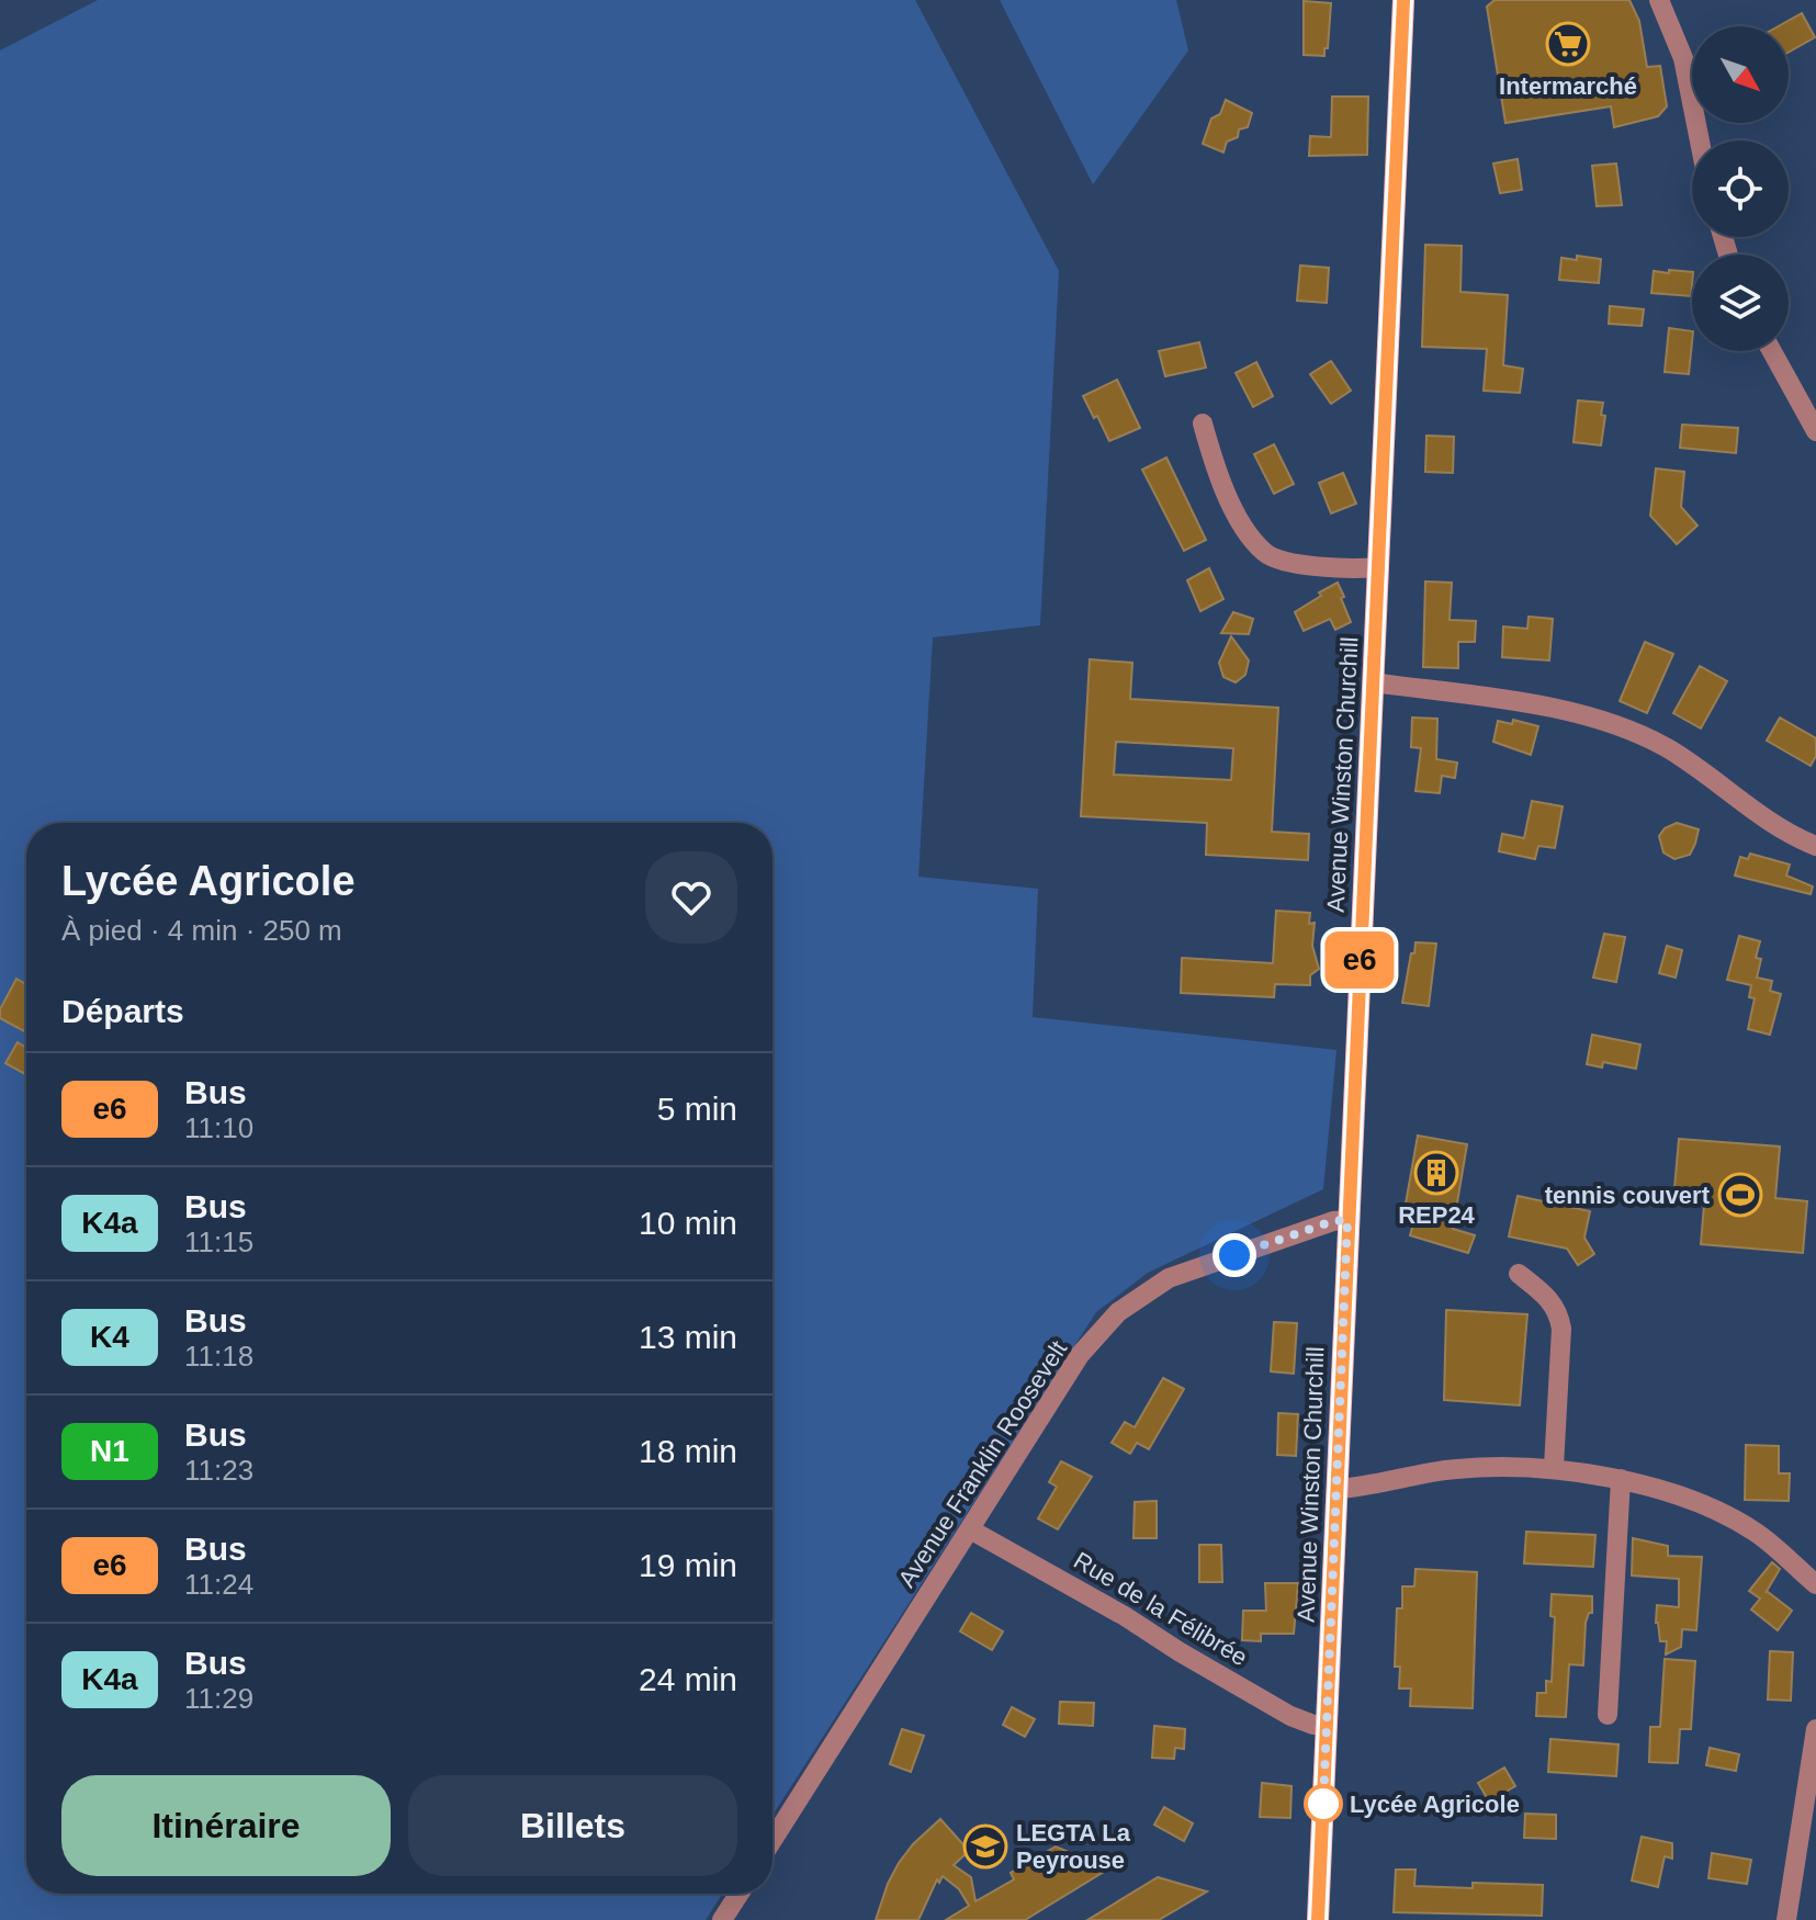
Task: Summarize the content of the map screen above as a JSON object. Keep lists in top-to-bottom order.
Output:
{
  "streets": {
    "main road": ["Avenue Winston Churchill"],
    "street": ["Avenue Franklin Roosevelt", "Rue de la Félibrée"]
  },
  "crossings": [
    ["Avenue Winston Churchill", "Avenue Franklin Roosevelt"],
    ["Avenue Winston Churchill", "Rue de la Félibrée"],
    ["Avenue Franklin Roosevelt", "Rue de la Félibrée"]
  ],
  "places": {
    "supermarket": ["Intermarché"],
    "building": ["REP24"],
    "sports": ["tennis couvert"],
    "other": ["Lycée Agricole"],
    "school or university": ["LEGTA La Peyrouse"]
  },
  "lines": ["bus line e6"],
  "north": "bottom right",
  "page": {
    "on_map": "e6",
    "heading": [
      ["Lycée Agricole", "À pied · 4 min · 250 m"],
      "Départs"
    ],
    "list": [
      {
        "mark": "e6",
        "name": "Bus",
        "note": "11:10",
        "value": "5 min"
      },
      {
        "mark": "K4a",
        "name": "Bus",
        "note": "11:15",
        "value": "10 min"
      },
      {
        "mark": "K4",
        "name": "Bus",
        "note": "11:18",
        "value": "13 min"
      },
      {
        "mark": "N1",
        "name": "Bus",
        "note": "11:23",
        "value": "18 min"
      },
      {
        "mark": "e6",
        "name": "Bus",
        "note": "11:24",
        "value": "19 min"
      },
      {
        "mark": "K4a",
        "name": "Bus",
        "note": "11:29",
        "value": "24 min"
      }
    ],
    "buttons": ["Itinéraire", "Billets"]
  }
}
